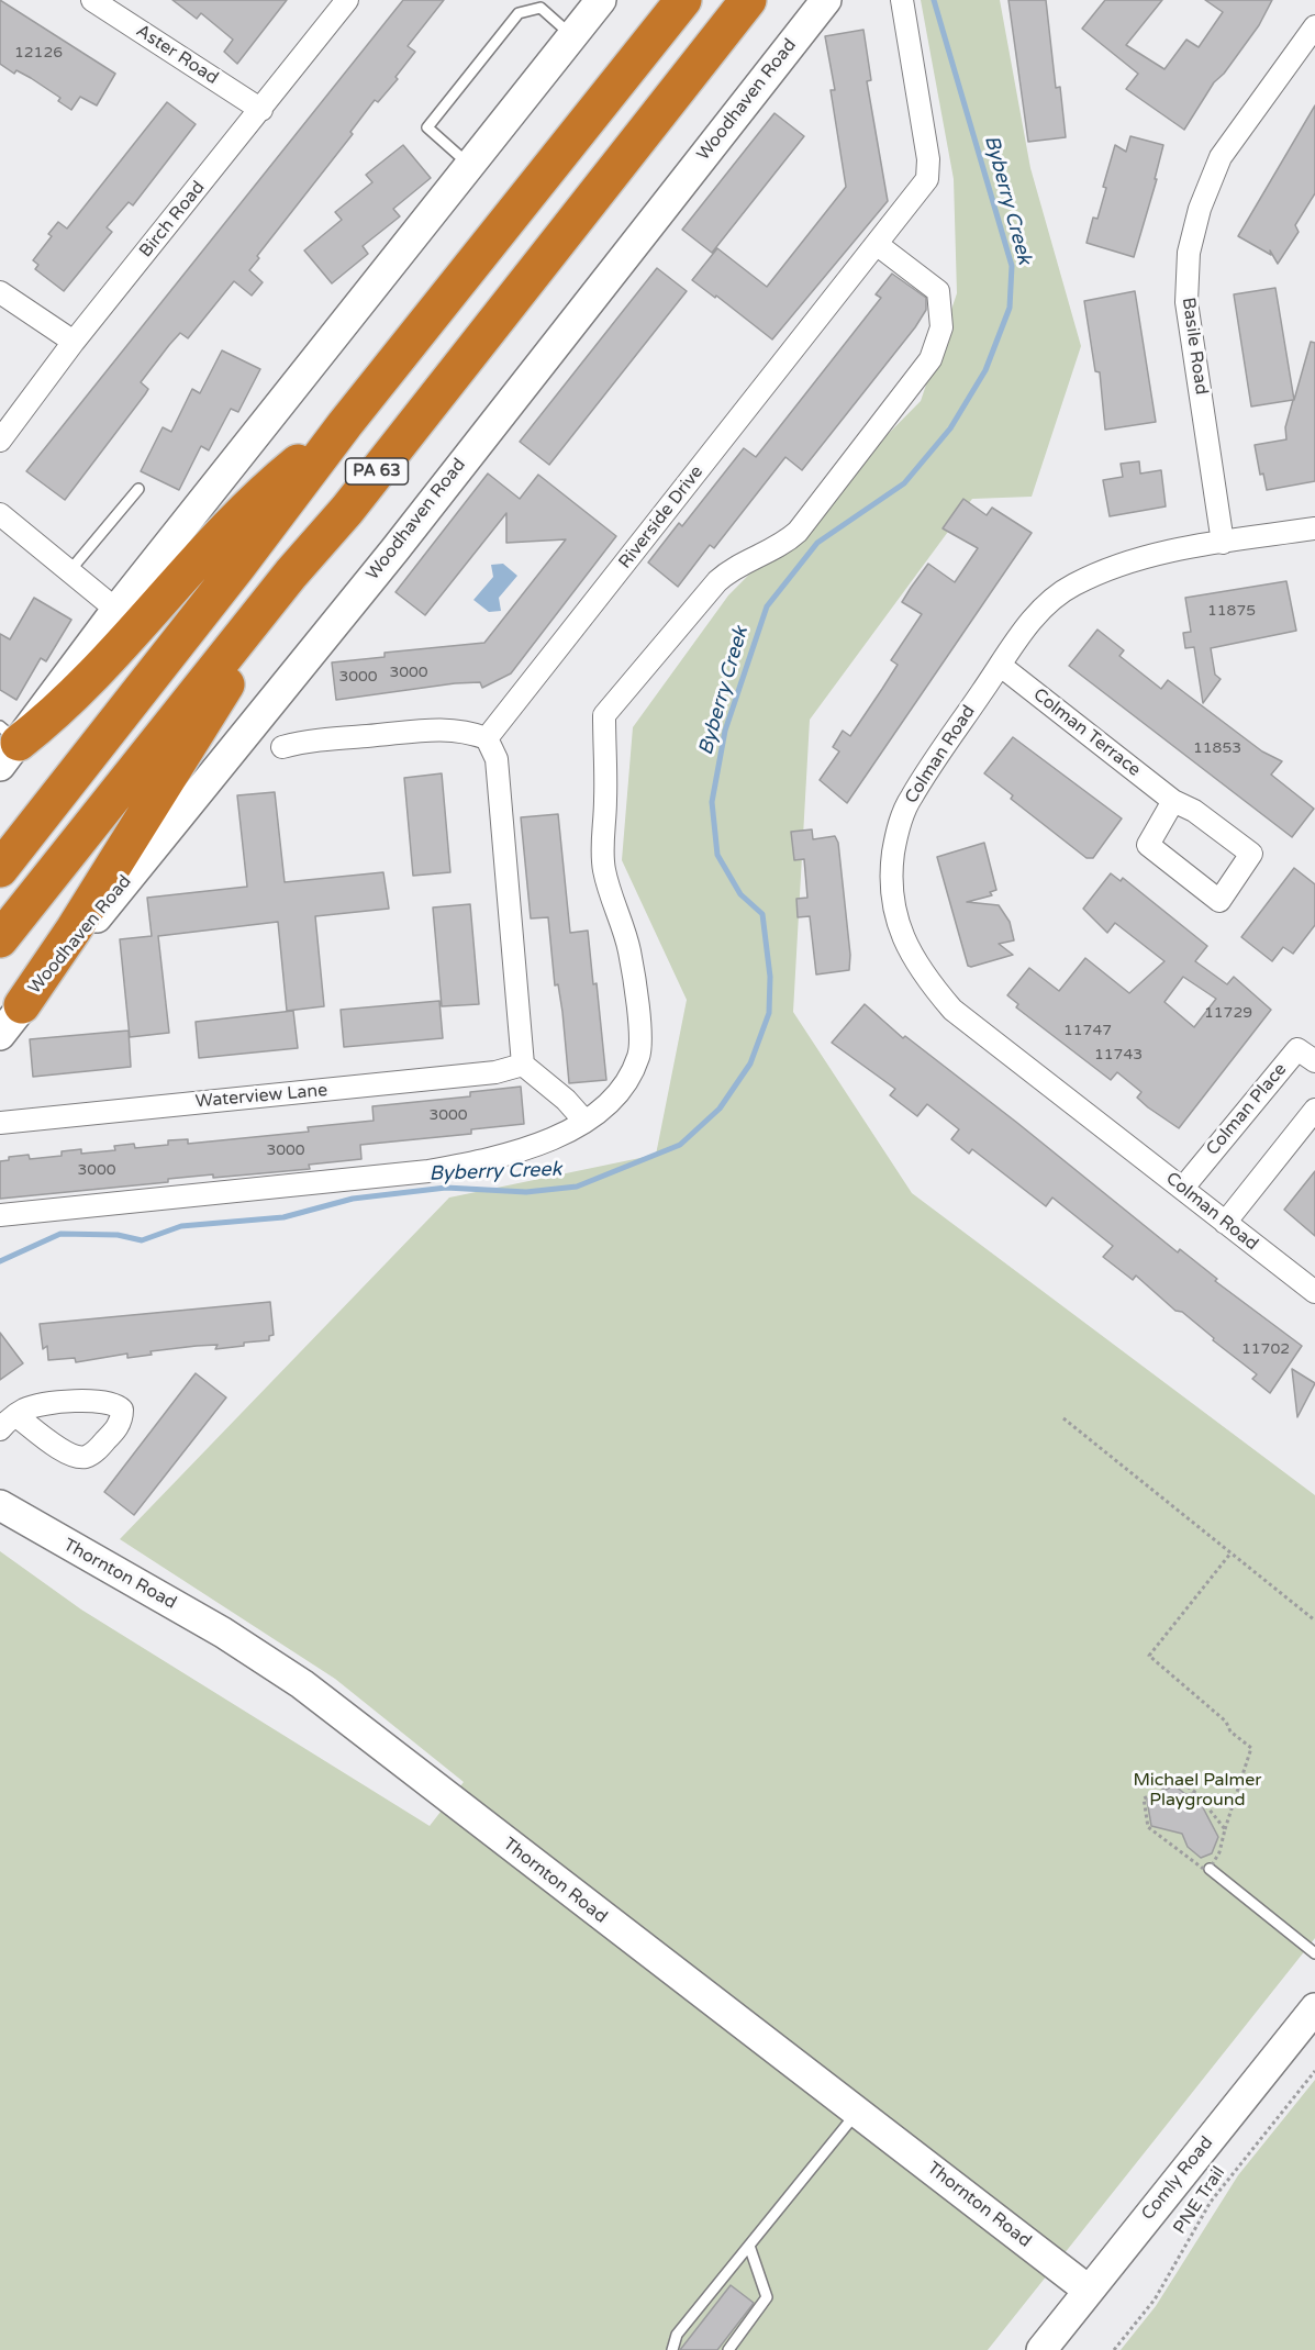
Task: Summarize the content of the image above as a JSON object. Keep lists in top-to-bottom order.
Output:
{
  "streets": {
    "highway": ["PA 63"],
    "main road": ["Woodhaven Road", "Thornton Road", "Comly Road"],
    "street": [
      "Aster Road",
      "Birch Road",
      "Basile Road",
      "Riverside Drive",
      "Colman Terrace",
      "Colman Road",
      "Waterview Lane",
      "Colman Place"
    ],
    "path": ["PNE Trail"]
  },
  "crossings": [
    ["Aster Road", "Birch Road"],
    ["Basile Road", "Colman Road"],
    ["Colman Terrace", "Colman Road"],
    ["Colman Road", "Colman Place"],
    ["Thornton Road", "Comly Road"]
  ],
  "water": ["Byberry Creek"],
  "parks": ["Michael Palmer Playground"],
  "house_numbers": [
    "12126",
    "11875",
    "3000",
    "3000",
    "11853",
    "11729",
    "11747",
    "11743",
    "3000",
    "3000",
    "3000",
    "11702"
  ]
}
